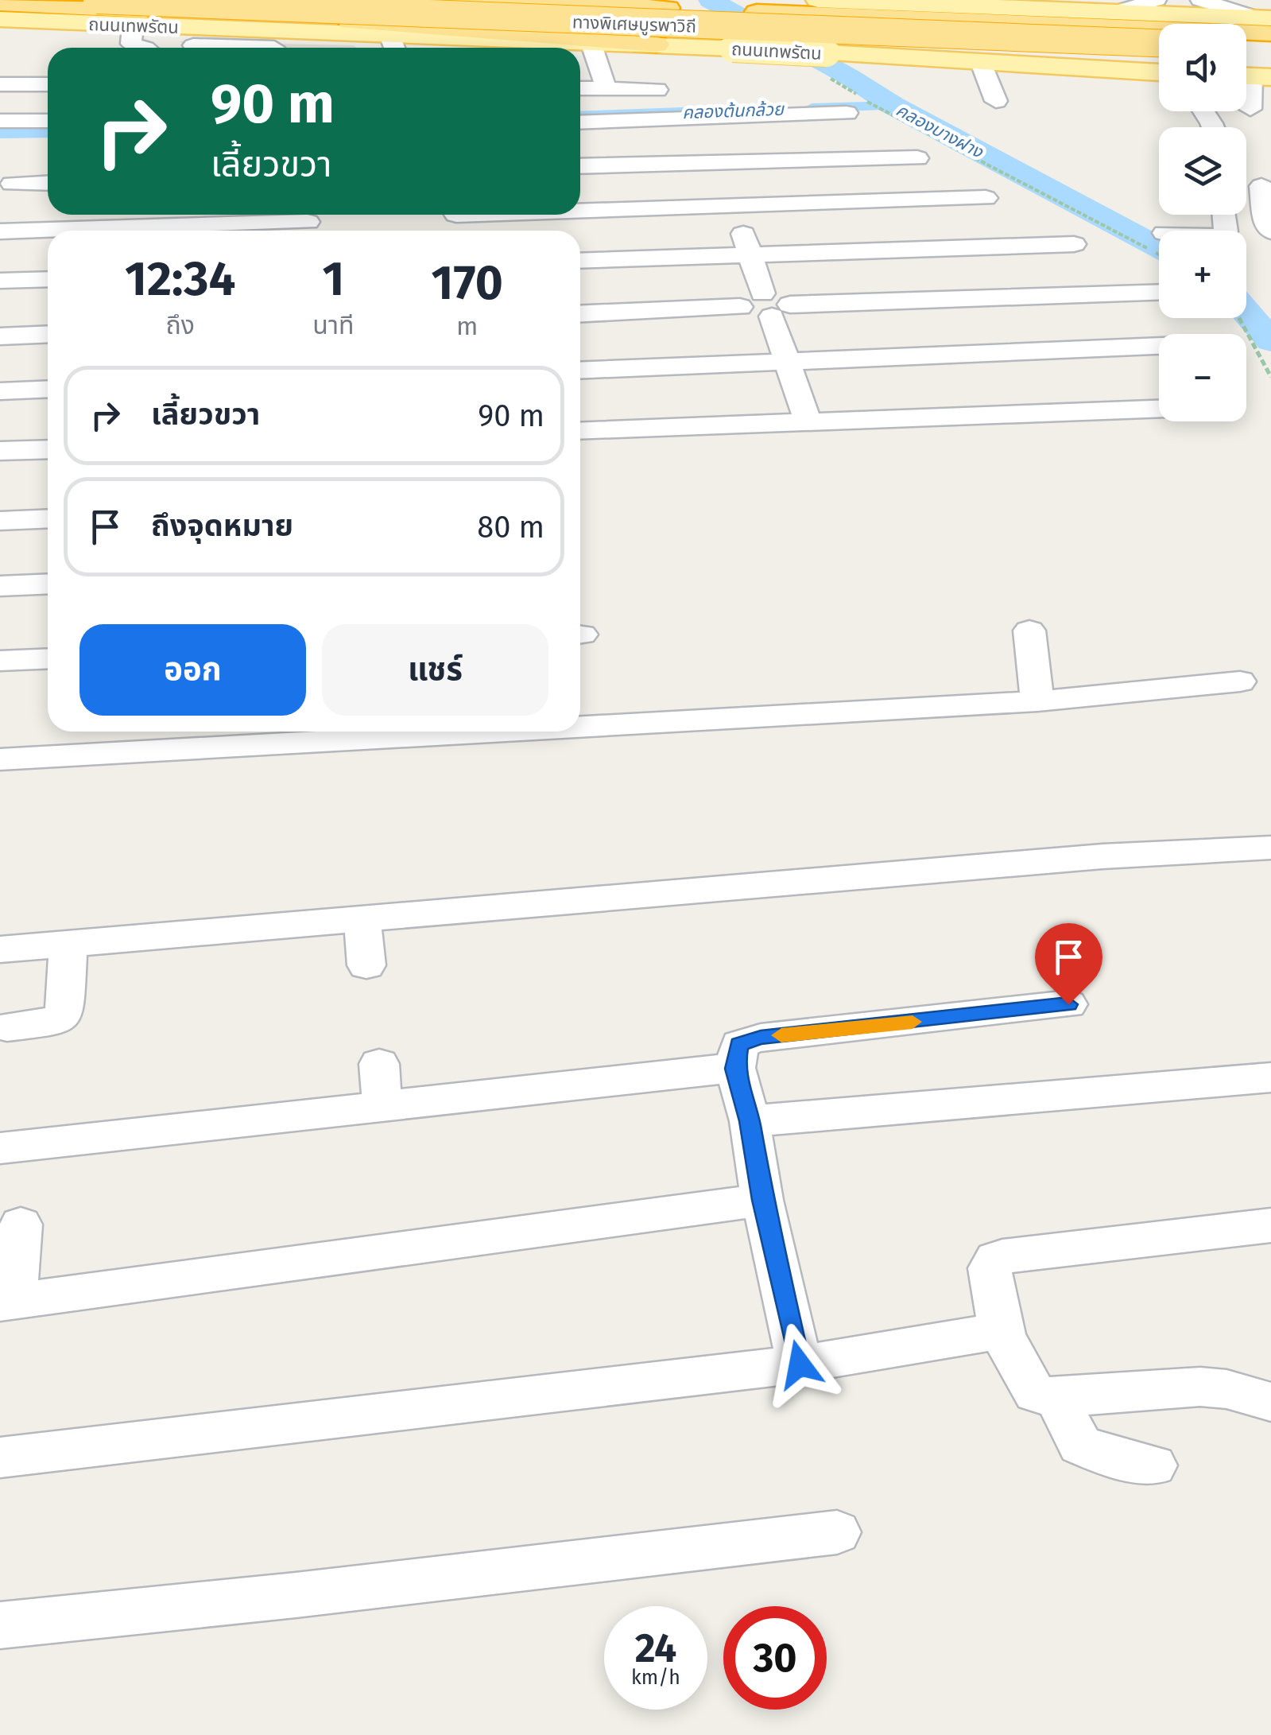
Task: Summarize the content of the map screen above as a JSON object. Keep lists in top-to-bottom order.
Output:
{
  "streets": {
    "highway": ["ทางพิเศษบูรพาวิถี", "ถนนเทพรัตน"]
  },
  "crossings": [
    ["ทางพิเศษบูรพาวิถี", "ถนนเทพรัตน"]
  ],
  "water": ["คลองต้นกล้วย", "คลองบางฝาง"],
  "page": {
    "map_buttons": ["+", "−"],
    "turn": ["90 m", "เลี้ยวขวา"],
    "eta": [
      "12:34",
      "ถึง",
      "1",
      "นาที",
      "170",
      "m"
    ],
    "list": [
      {
        "name": "เลี้ยวขวา",
        "value": "90 m"
      },
      {
        "name": "ถึงจุดหมาย",
        "value": "80 m"
      }
    ],
    "buttons": ["ออก", "แชร์"],
    "speed": "24 km/h",
    "limit": "30"
  }
}
